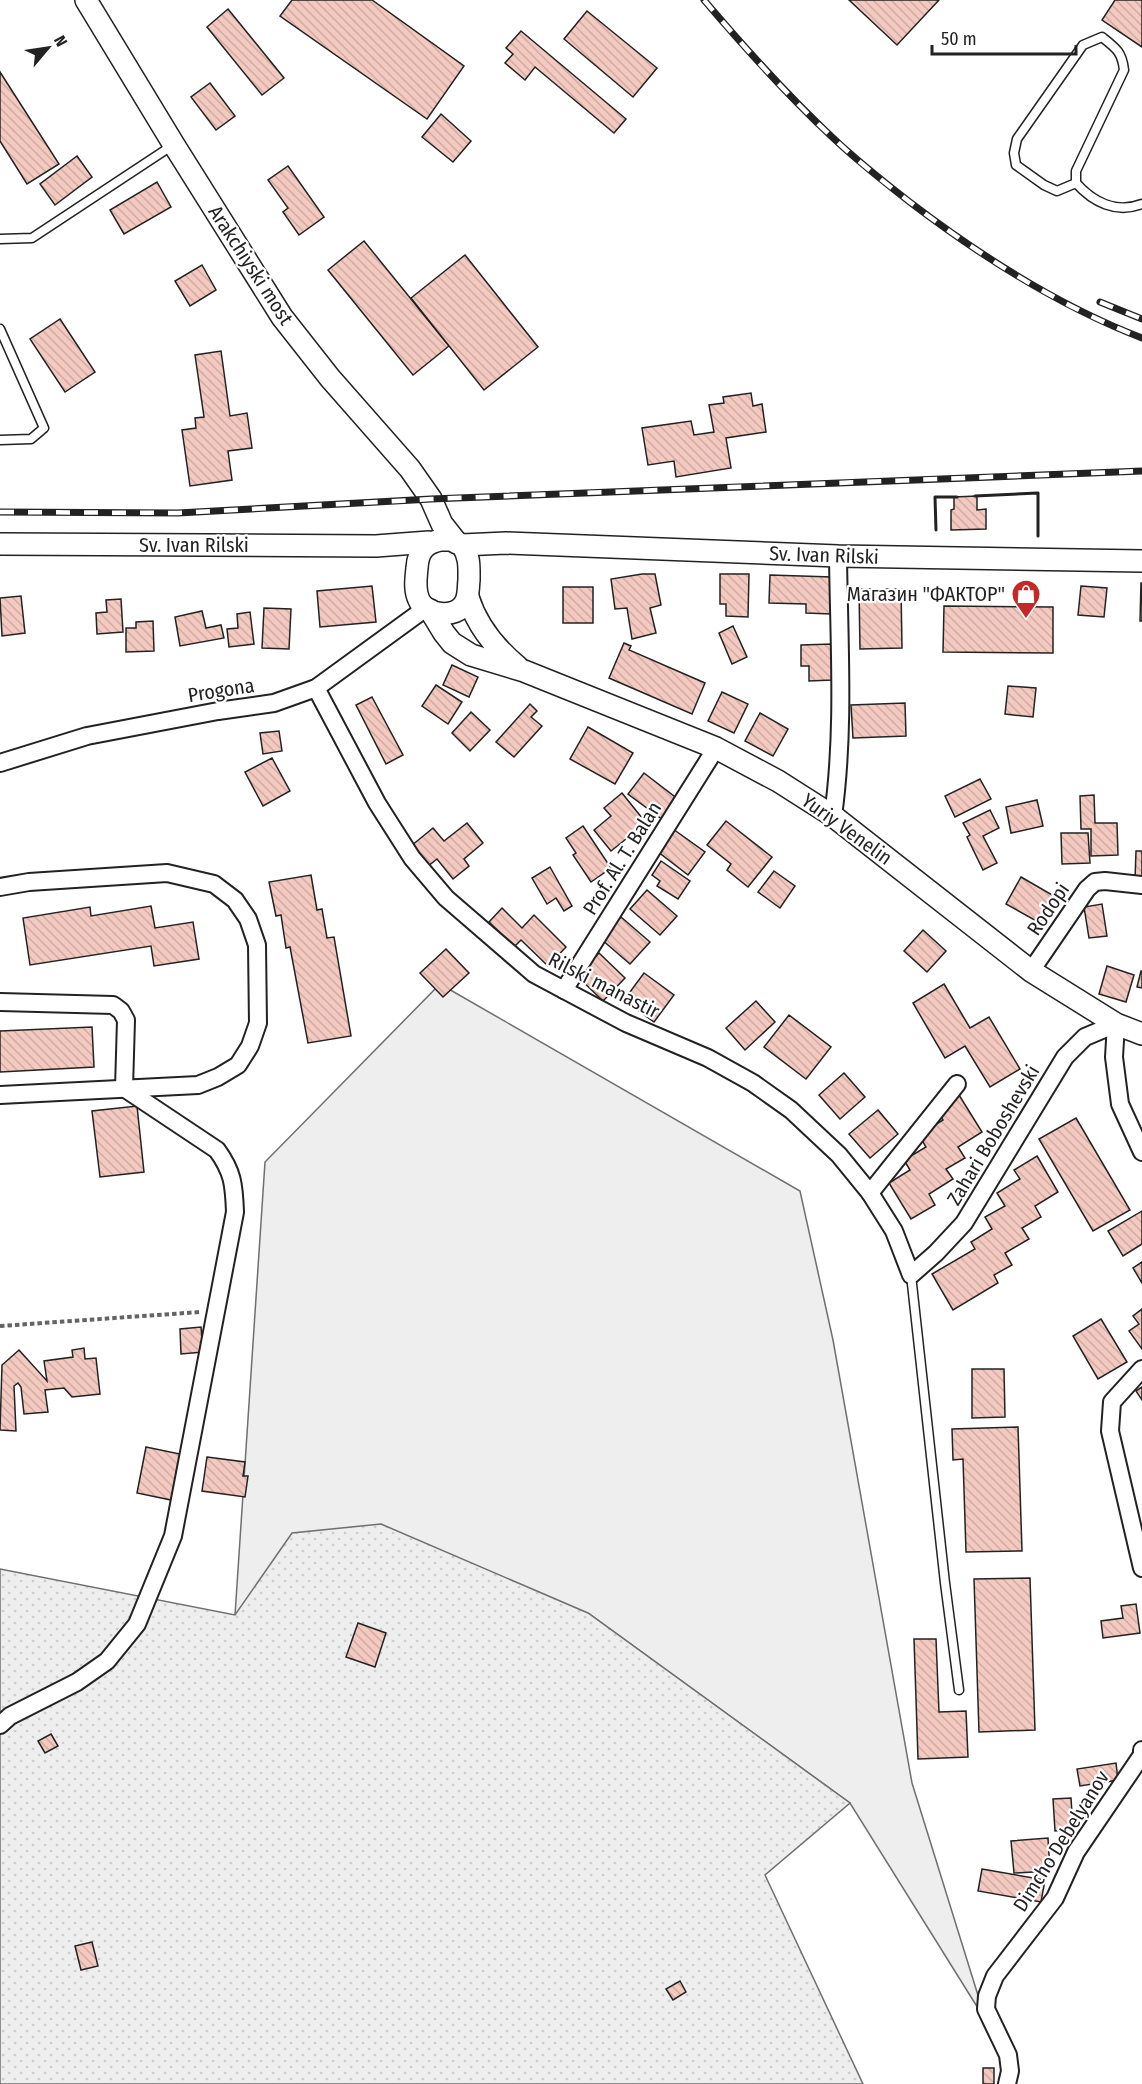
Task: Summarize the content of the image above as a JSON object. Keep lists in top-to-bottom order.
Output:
{
  "streets": {
    "street": [
      "Arakchiyski most",
      "Sv. Ivan Rilski",
      "Progona",
      "Yuriy Venelin",
      "Prof. Al. T. Balan",
      "Rodopi",
      "Rilski manastir",
      "Zahari Boboshevski",
      "Dimcho Debelyanov"
    ]
  },
  "crossings": [
    ["Arakchiyski most", "Sv. Ivan Rilski"],
    ["Arakchiyski most", "Progona"],
    ["Arakchiyski most", "Yuriy Venelin"],
    ["Sv. Ivan Rilski", "Progona"],
    ["Sv. Ivan Rilski", "Yuriy Venelin"],
    ["Progona", "Yuriy Venelin"],
    ["Progona", "Rilski manastir"],
    ["Yuriy Venelin", "Prof. Al. T. Balan"],
    ["Yuriy Venelin", "Rodopi"],
    ["Yuriy Venelin", "Zahari Boboshevski"],
    ["Prof. Al. T. Balan", "Rilski manastir"],
    ["Rilski manastir", "Zahari Boboshevski"]
  ],
  "places": {
    "shop": ["Магазин \"ФАКТОР\""]
  },
  "scale_bar": "50 m",
  "north": "top right"
}
